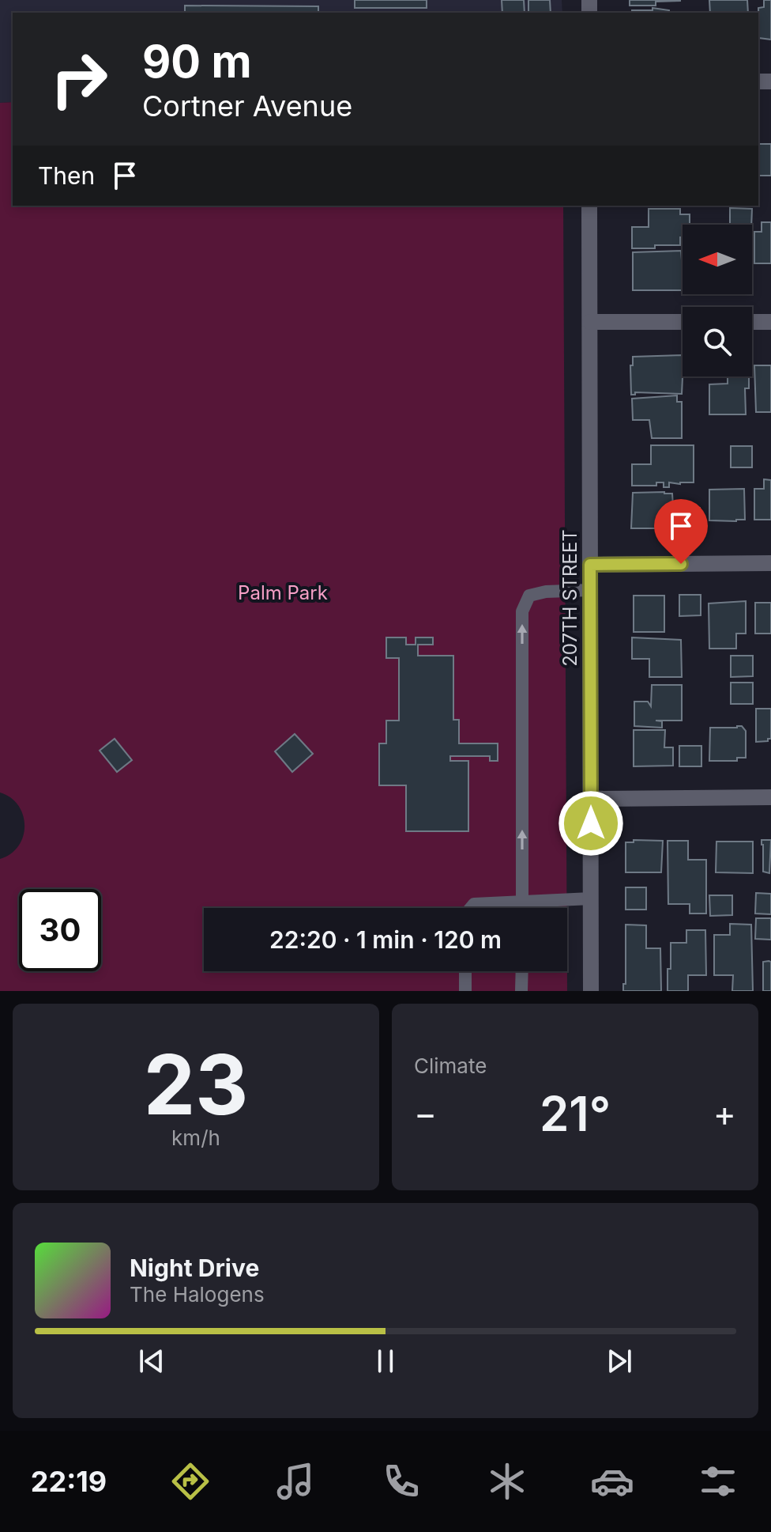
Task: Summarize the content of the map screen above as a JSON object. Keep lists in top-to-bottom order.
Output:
{
  "streets": {
    "street": ["207TH STREET"]
  },
  "parks": ["Palm Park"],
  "north": "left",
  "page": {
    "turn": ["90 m", "Cortner Avenue"],
    "then": "Then",
    "limit": "30",
    "trip": "22:20 · 1 min · 120 m",
    "tile": [
      ["23", "km/h"],
      "Climate"
    ],
    "heat": ["−", "21°", "+"],
    "song": ["Night Drive", "The Halogens"],
    "tabs": "22:19"
  }
}
